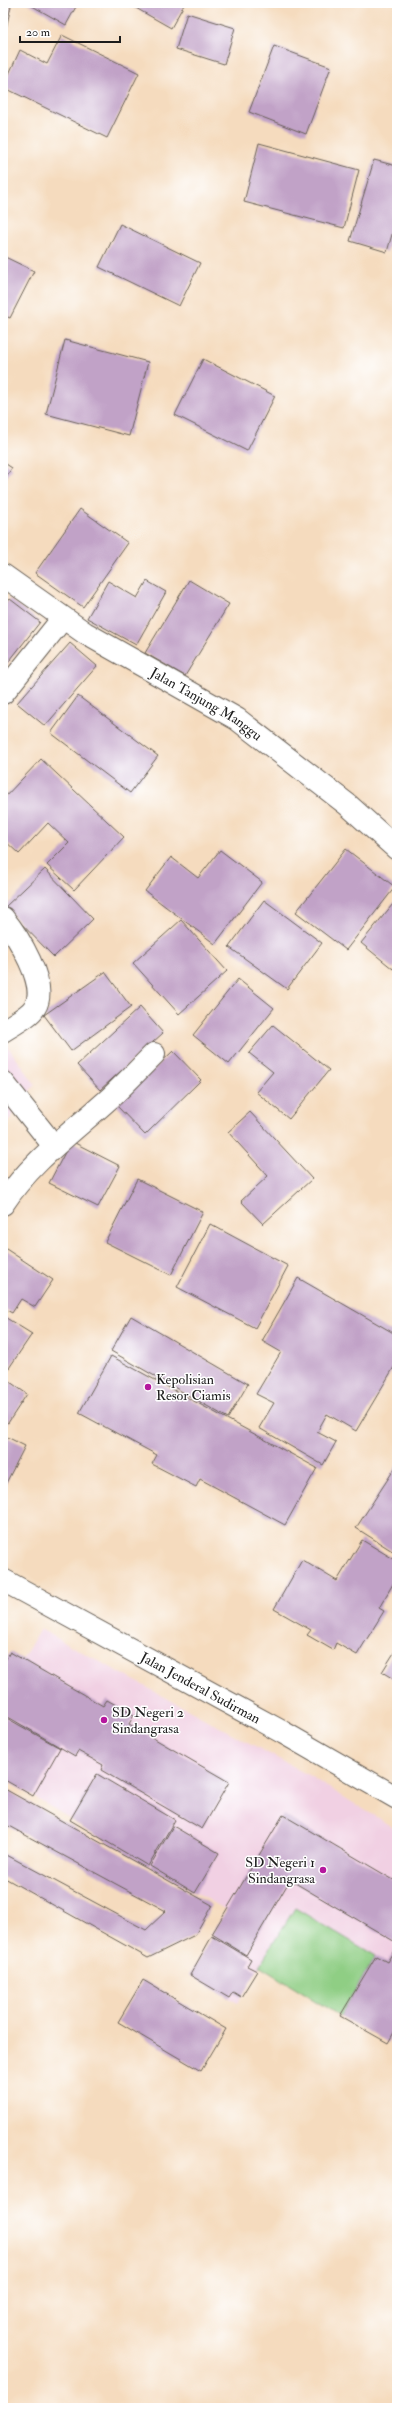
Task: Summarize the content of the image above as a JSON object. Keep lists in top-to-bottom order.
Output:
{
  "streets": {
    "main road": ["Jalan Tanjung Manggu", "Jalan Jenderal Sudirman"]
  },
  "places": ["Kepolisian Resor Ciamis", "SD Negeri 2 Sindangrasa", "SD Negeri 1 Sindangrasa"],
  "scale_bar": "20 m"
}
